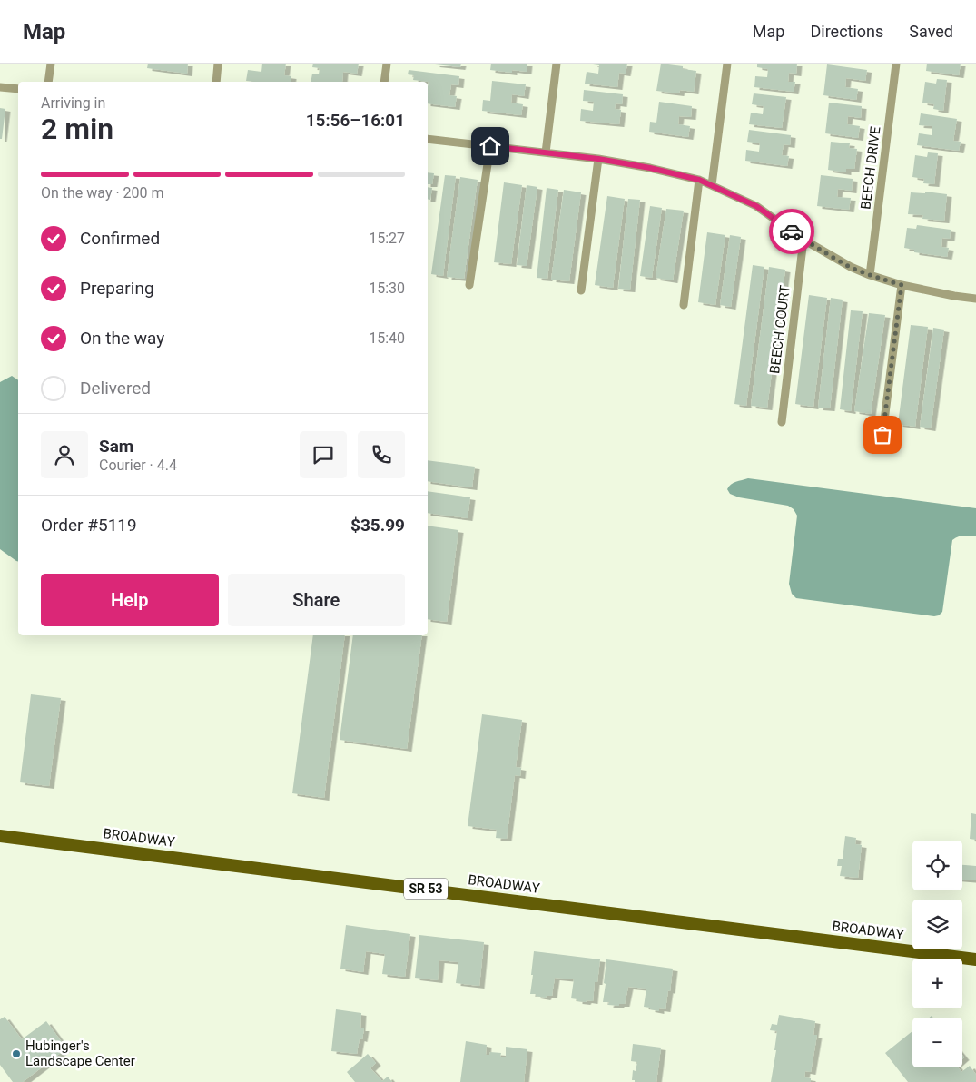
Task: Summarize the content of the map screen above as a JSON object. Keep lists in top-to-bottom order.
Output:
{
  "streets": {
    "main road": ["BROADWAY", "SR 53"],
    "street": ["BEECH DRIVE", "BEECH COURT"]
  },
  "places": ["Hubinger's Landscape Center"],
  "page": {
    "header": "Map",
    "nav": ["Map", "Directions", "Saved"],
    "heading": ["2 min", "Arriving in", "15:56–16:01"],
    "panel": [
      "Sam",
      "Courier · 4.4",
      "Order #5119",
      "$35.99"
    ],
    "bar": "On the way · 200 m",
    "list": [
      ["Confirmed", "15:27"],
      ["Preparing", "15:30"],
      ["On the way", "15:40"],
      "Delivered"
    ],
    "buttons": ["Help", "Share"],
    "map_buttons": ["+", "−"]
  }
}
